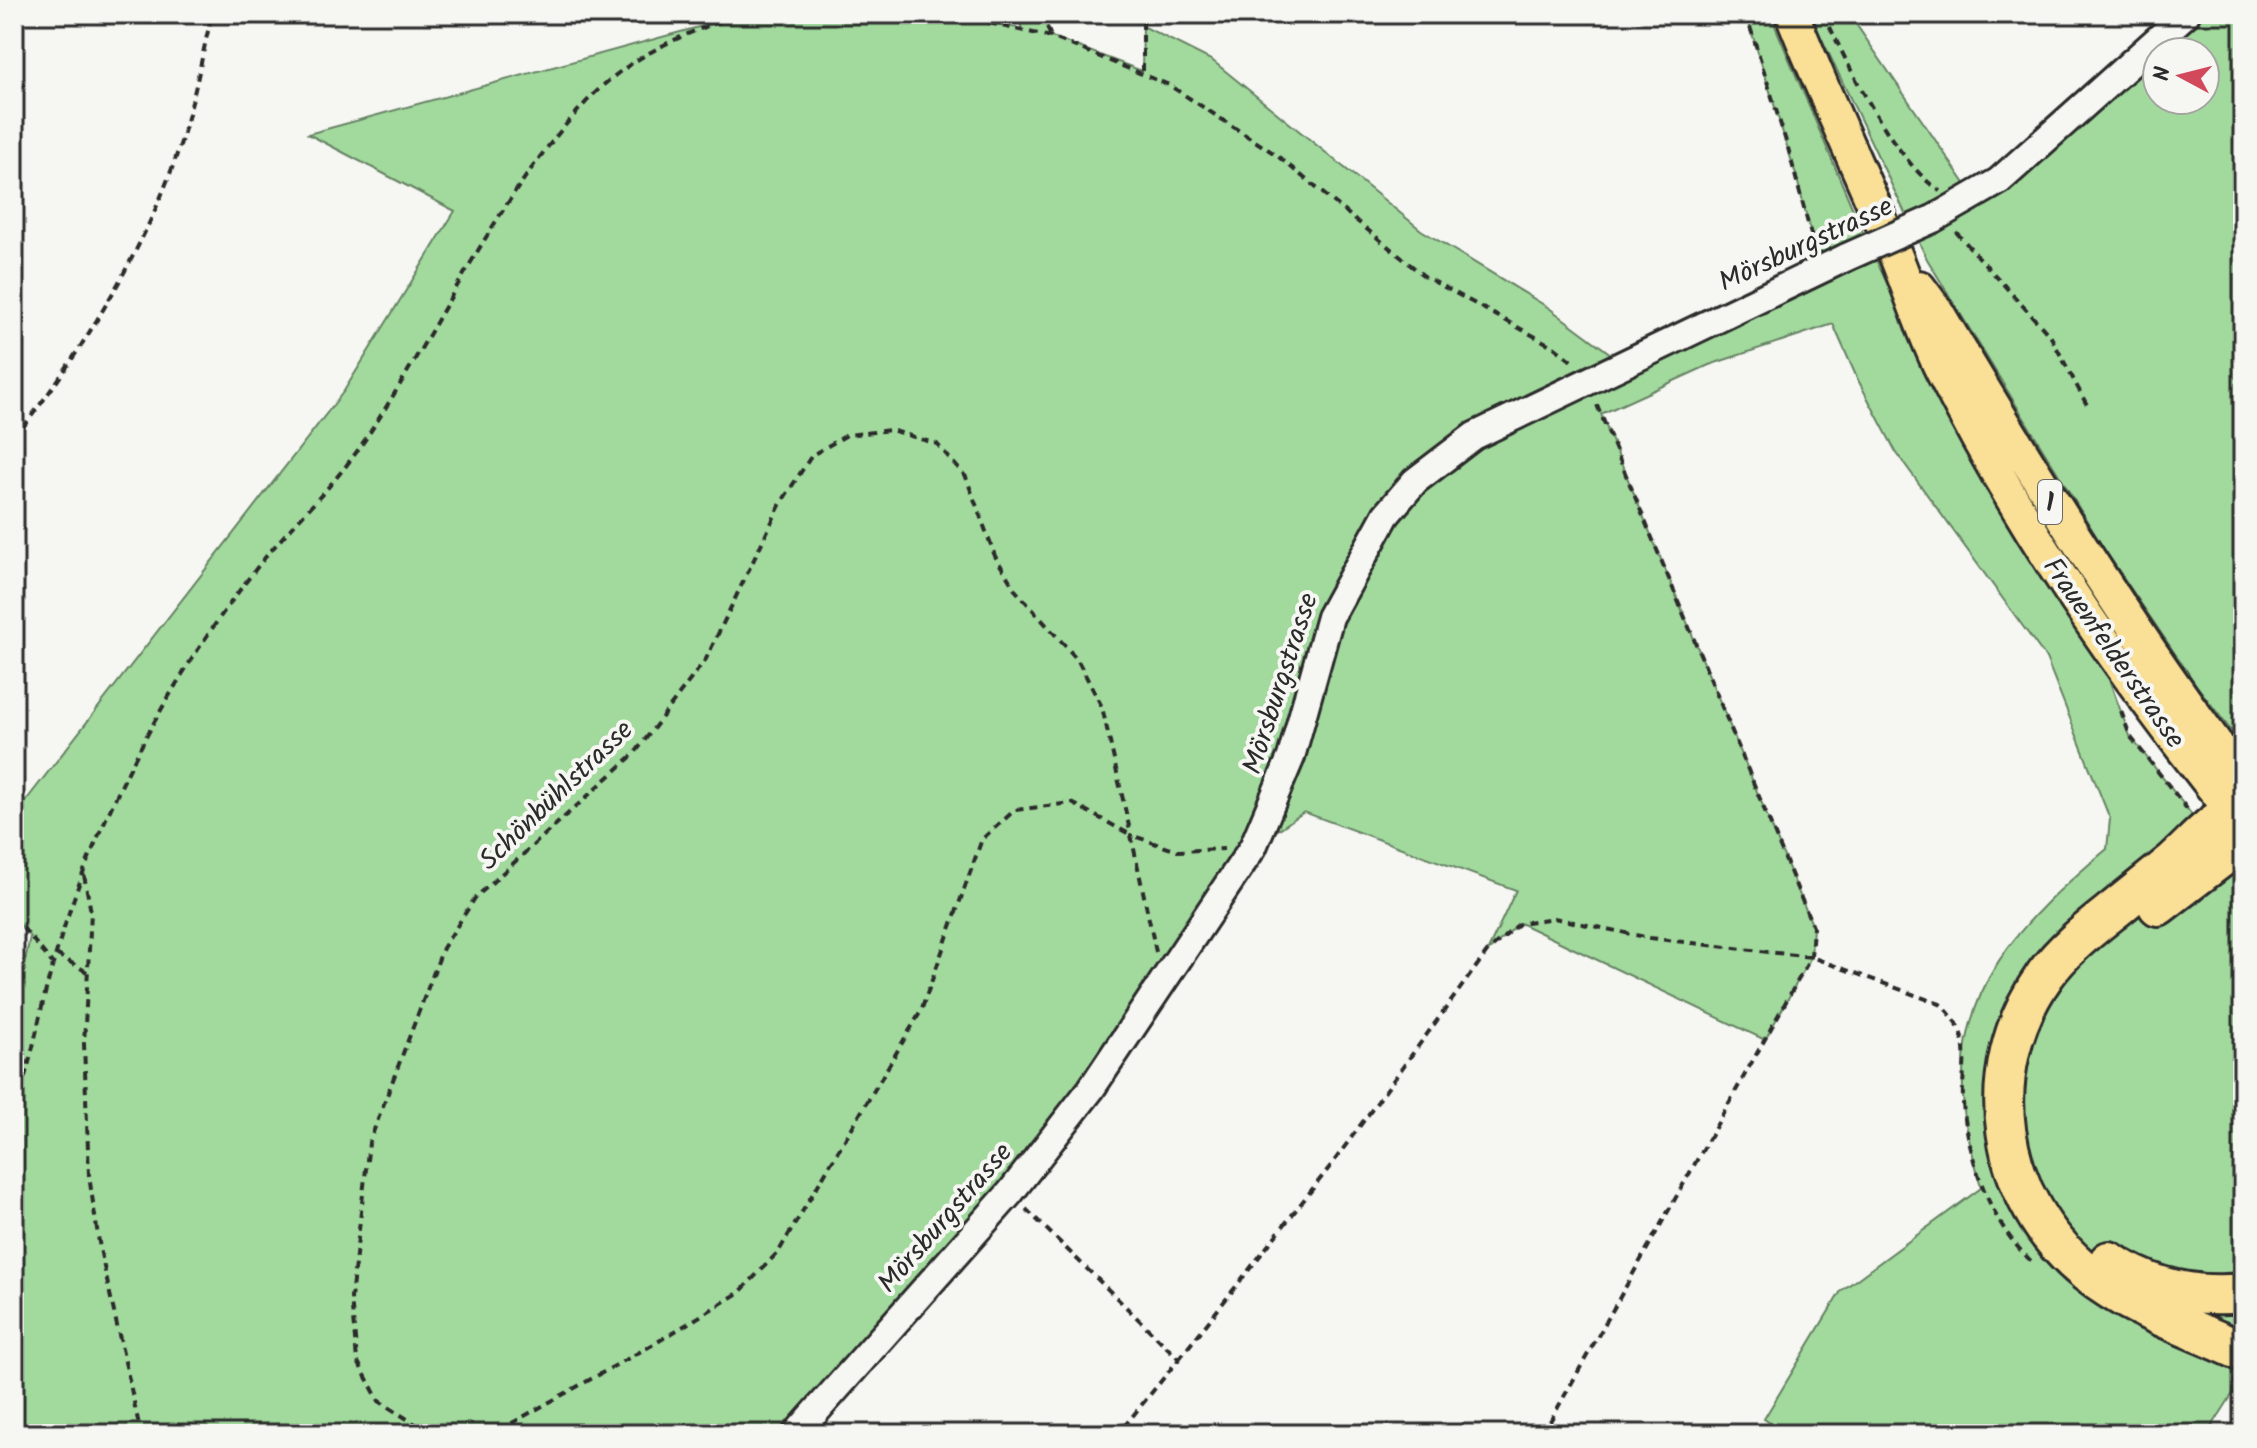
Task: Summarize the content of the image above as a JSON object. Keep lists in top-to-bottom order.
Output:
{
  "streets": {
    "main road": ["1", "Frauenfelderstrasse"],
    "street": ["Mörsburgstrasse"],
    "path": ["Schönbühlstrasse"]
  },
  "crossings": [
    ["Mörsburgstrasse", "Schönbühlstrasse"]
  ],
  "north": "left"
}
